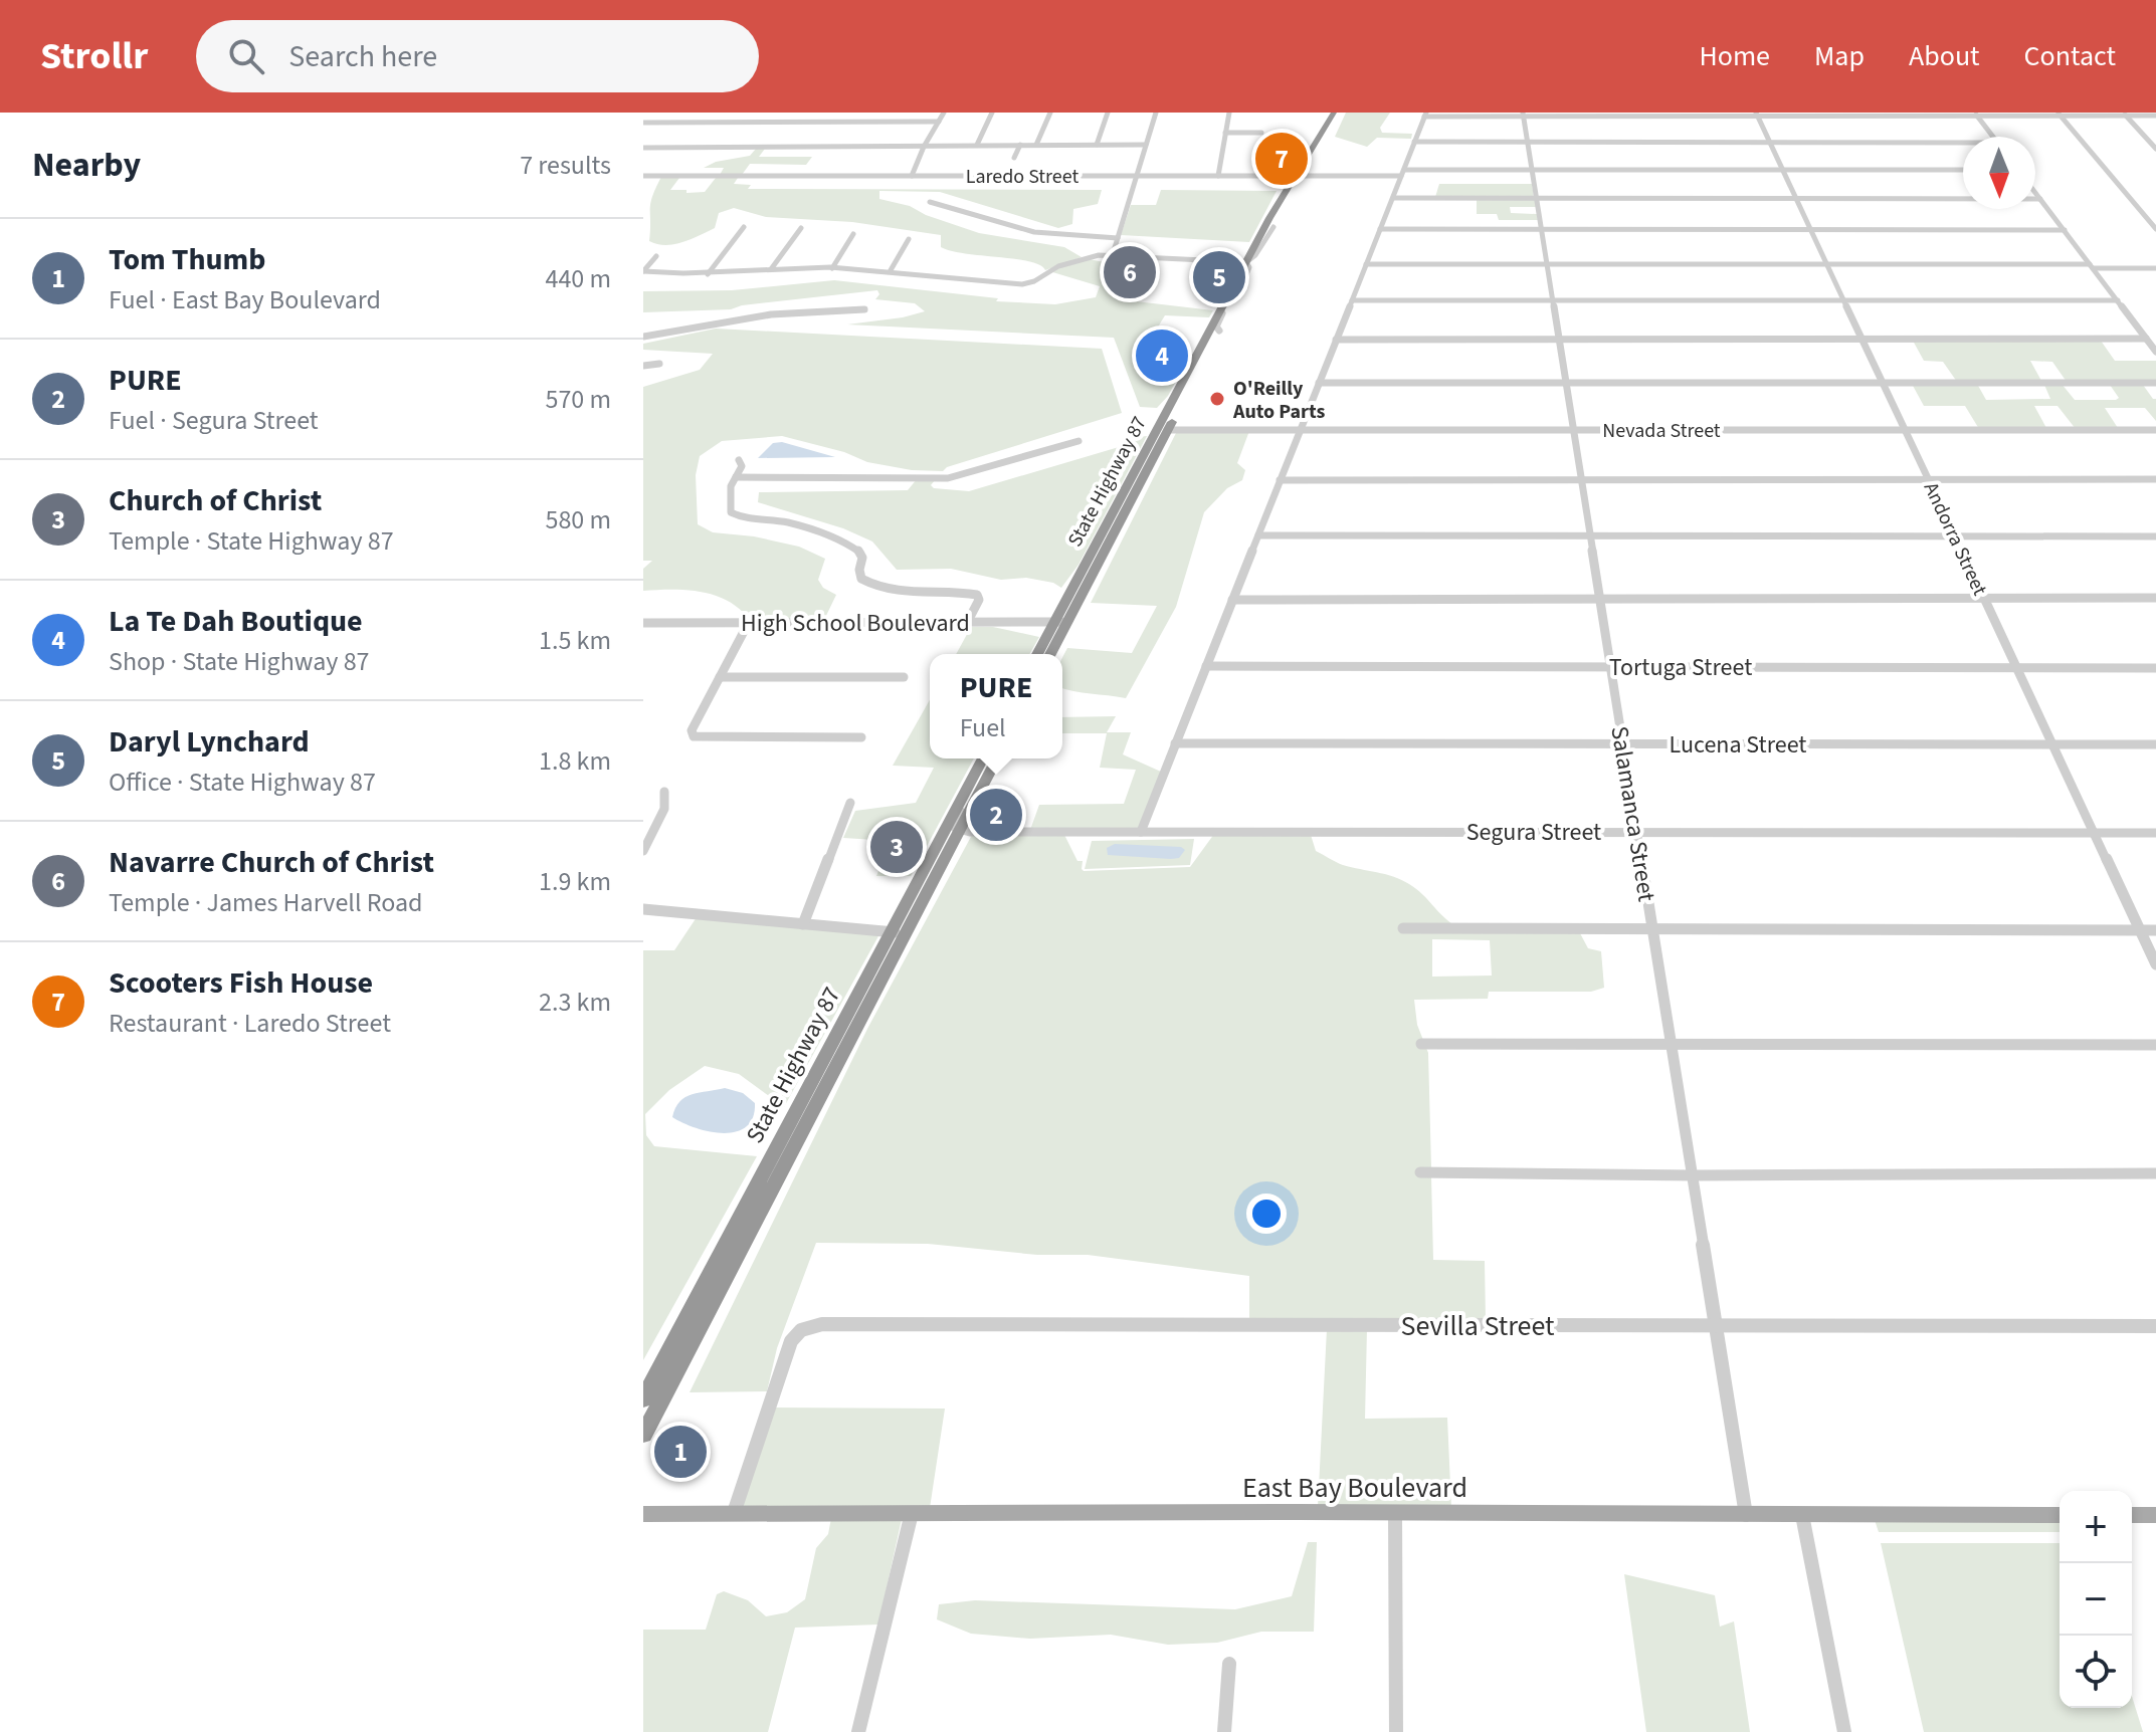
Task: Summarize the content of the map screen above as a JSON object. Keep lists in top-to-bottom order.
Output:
{
  "streets": {
    "highway": ["State Highway 87"],
    "main road": ["East Bay Boulevard"],
    "street": [
      "Laredo Street",
      "Nevada Street",
      "Andorra Street",
      "High School Boulevard",
      "Tortuga Street",
      "Lucena Street",
      "Salamanca Street",
      "Segura Street",
      "Sevilla Street"
    ]
  },
  "crossings": [
    ["Laredo Street", "State Highway 87"],
    ["Laredo Street", "Andorra Street"],
    ["Laredo Street", "Salamanca Street"],
    ["Nevada Street", "Andorra Street"],
    ["Nevada Street", "Salamanca Street"],
    ["State Highway 87", "High School Boulevard"],
    ["Andorra Street", "Tortuga Street"],
    ["Andorra Street", "Lucena Street"],
    ["Andorra Street", "Segura Street"],
    ["Tortuga Street", "Salamanca Street"],
    ["Lucena Street", "Salamanca Street"],
    ["Salamanca Street", "Segura Street"],
    ["Salamanca Street", "Sevilla Street"],
    ["Salamanca Street", "East Bay Boulevard"],
    ["Sevilla Street", "East Bay Boulevard"]
  ],
  "places": ["O'Reilly Auto Parts"],
  "north": "bottom",
  "page": {
    "header": "Strollr",
    "search": "Search here",
    "nav": [
      "Home",
      "Map",
      "About",
      "Contact"
    ],
    "heading": ["Nearby", "7 results"],
    "pins": [
      "7",
      "6",
      "5",
      "4",
      "2",
      "3",
      "1"
    ],
    "list": [
      {
        "mark": "1",
        "name": "Tom Thumb",
        "note": "Fuel · East Bay Boulevard",
        "value": "440 m"
      },
      {
        "mark": "2",
        "name": "PURE",
        "note": "Fuel · Segura Street",
        "value": "570 m"
      },
      {
        "mark": "3",
        "name": "Church of Christ",
        "note": "Temple · State Highway 87",
        "value": "580 m"
      },
      {
        "mark": "4",
        "name": "La Te Dah Boutique",
        "note": "Shop · State Highway 87",
        "value": "1.5 km"
      },
      {
        "mark": "5",
        "name": "Daryl Lynchard",
        "note": "Office · State Highway 87",
        "value": "1.8 km"
      },
      {
        "mark": "6",
        "name": "Navarre Church of Christ",
        "note": "Temple · James Harvell Road",
        "value": "1.9 km"
      },
      {
        "mark": "7",
        "name": "Scooters Fish House",
        "note": "Restaurant · Laredo Street",
        "value": "2.3 km"
      }
    ],
    "popup": ["PURE", "Fuel"],
    "map_buttons": ["+", "−"]
  }
}
